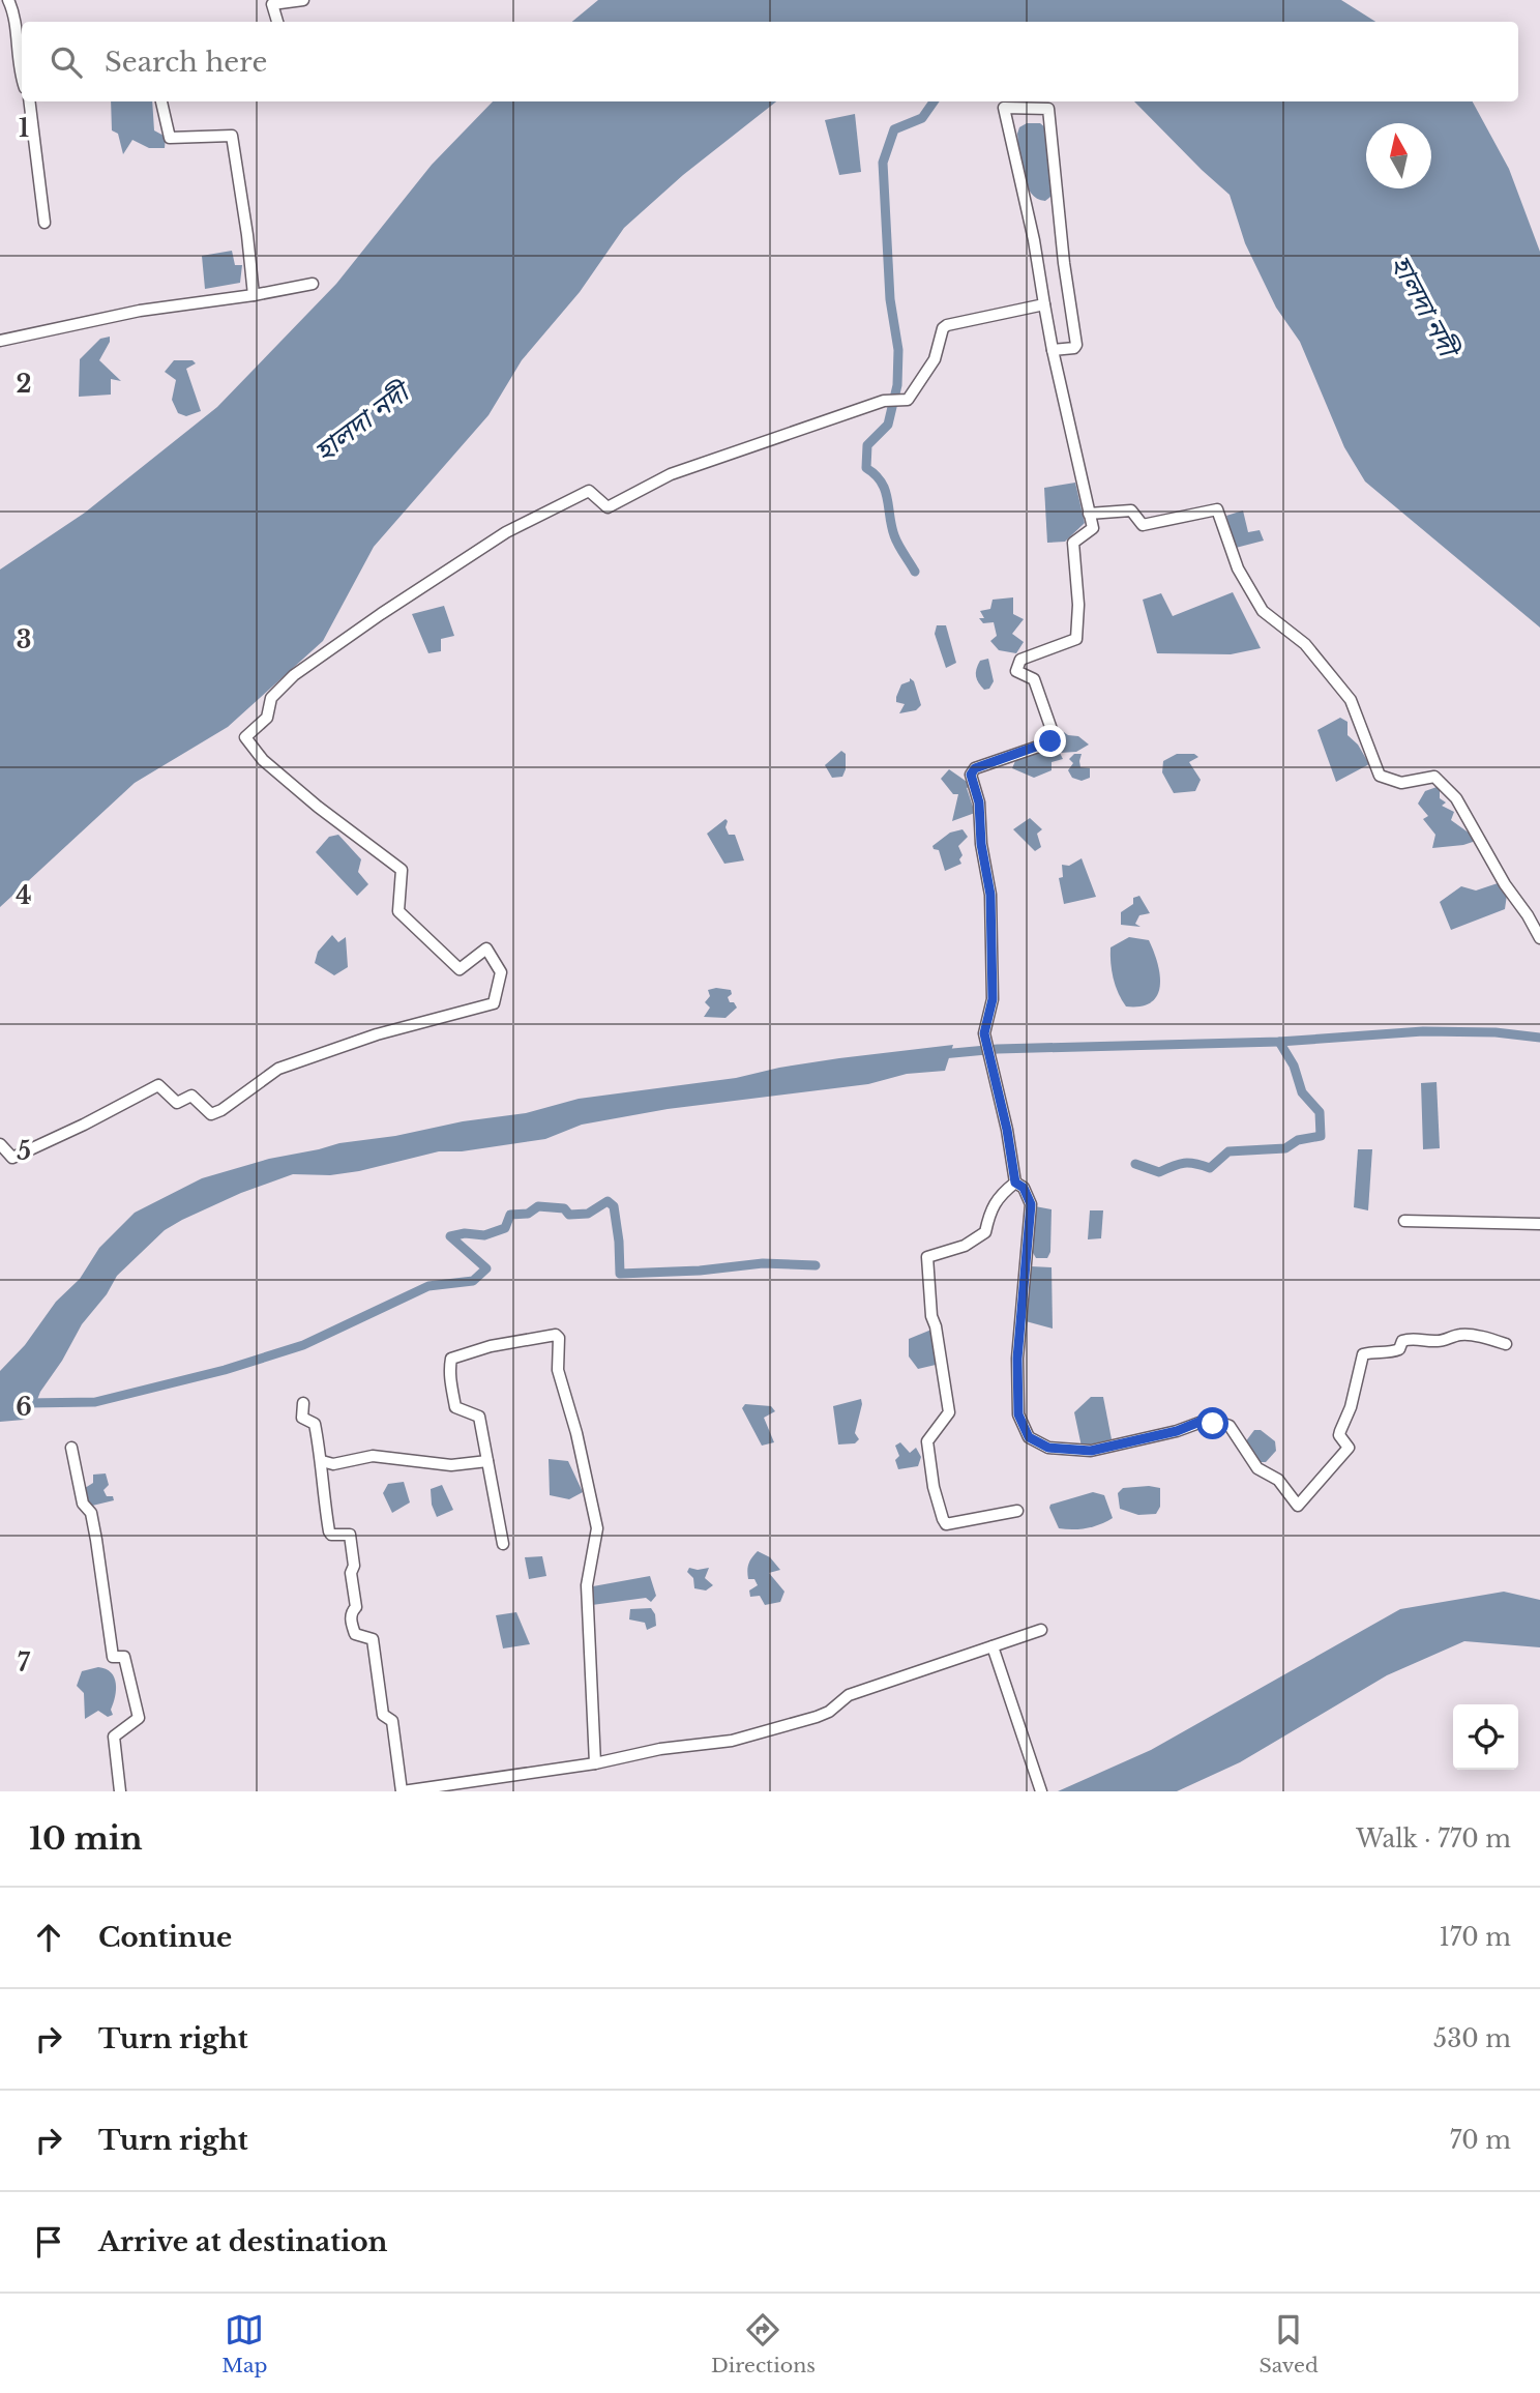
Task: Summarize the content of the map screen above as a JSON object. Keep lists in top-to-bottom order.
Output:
{
  "water": ["হালদা নদী"],
  "north": "top",
  "page": {
    "search": "Search here",
    "heading": ["10 min", "Walk · 770 m"],
    "list": [
      ["Continue", "170 m"],
      ["Turn right", "530 m"],
      ["Turn right", "70 m"],
      "Arrive at destination"
    ],
    "nav": ["Map", "Directions", "Saved"]
  },
  "grid": {
    "rows": [
      "1",
      "2",
      "3",
      "4",
      "5",
      "6",
      "7"
    ]
  }
}
